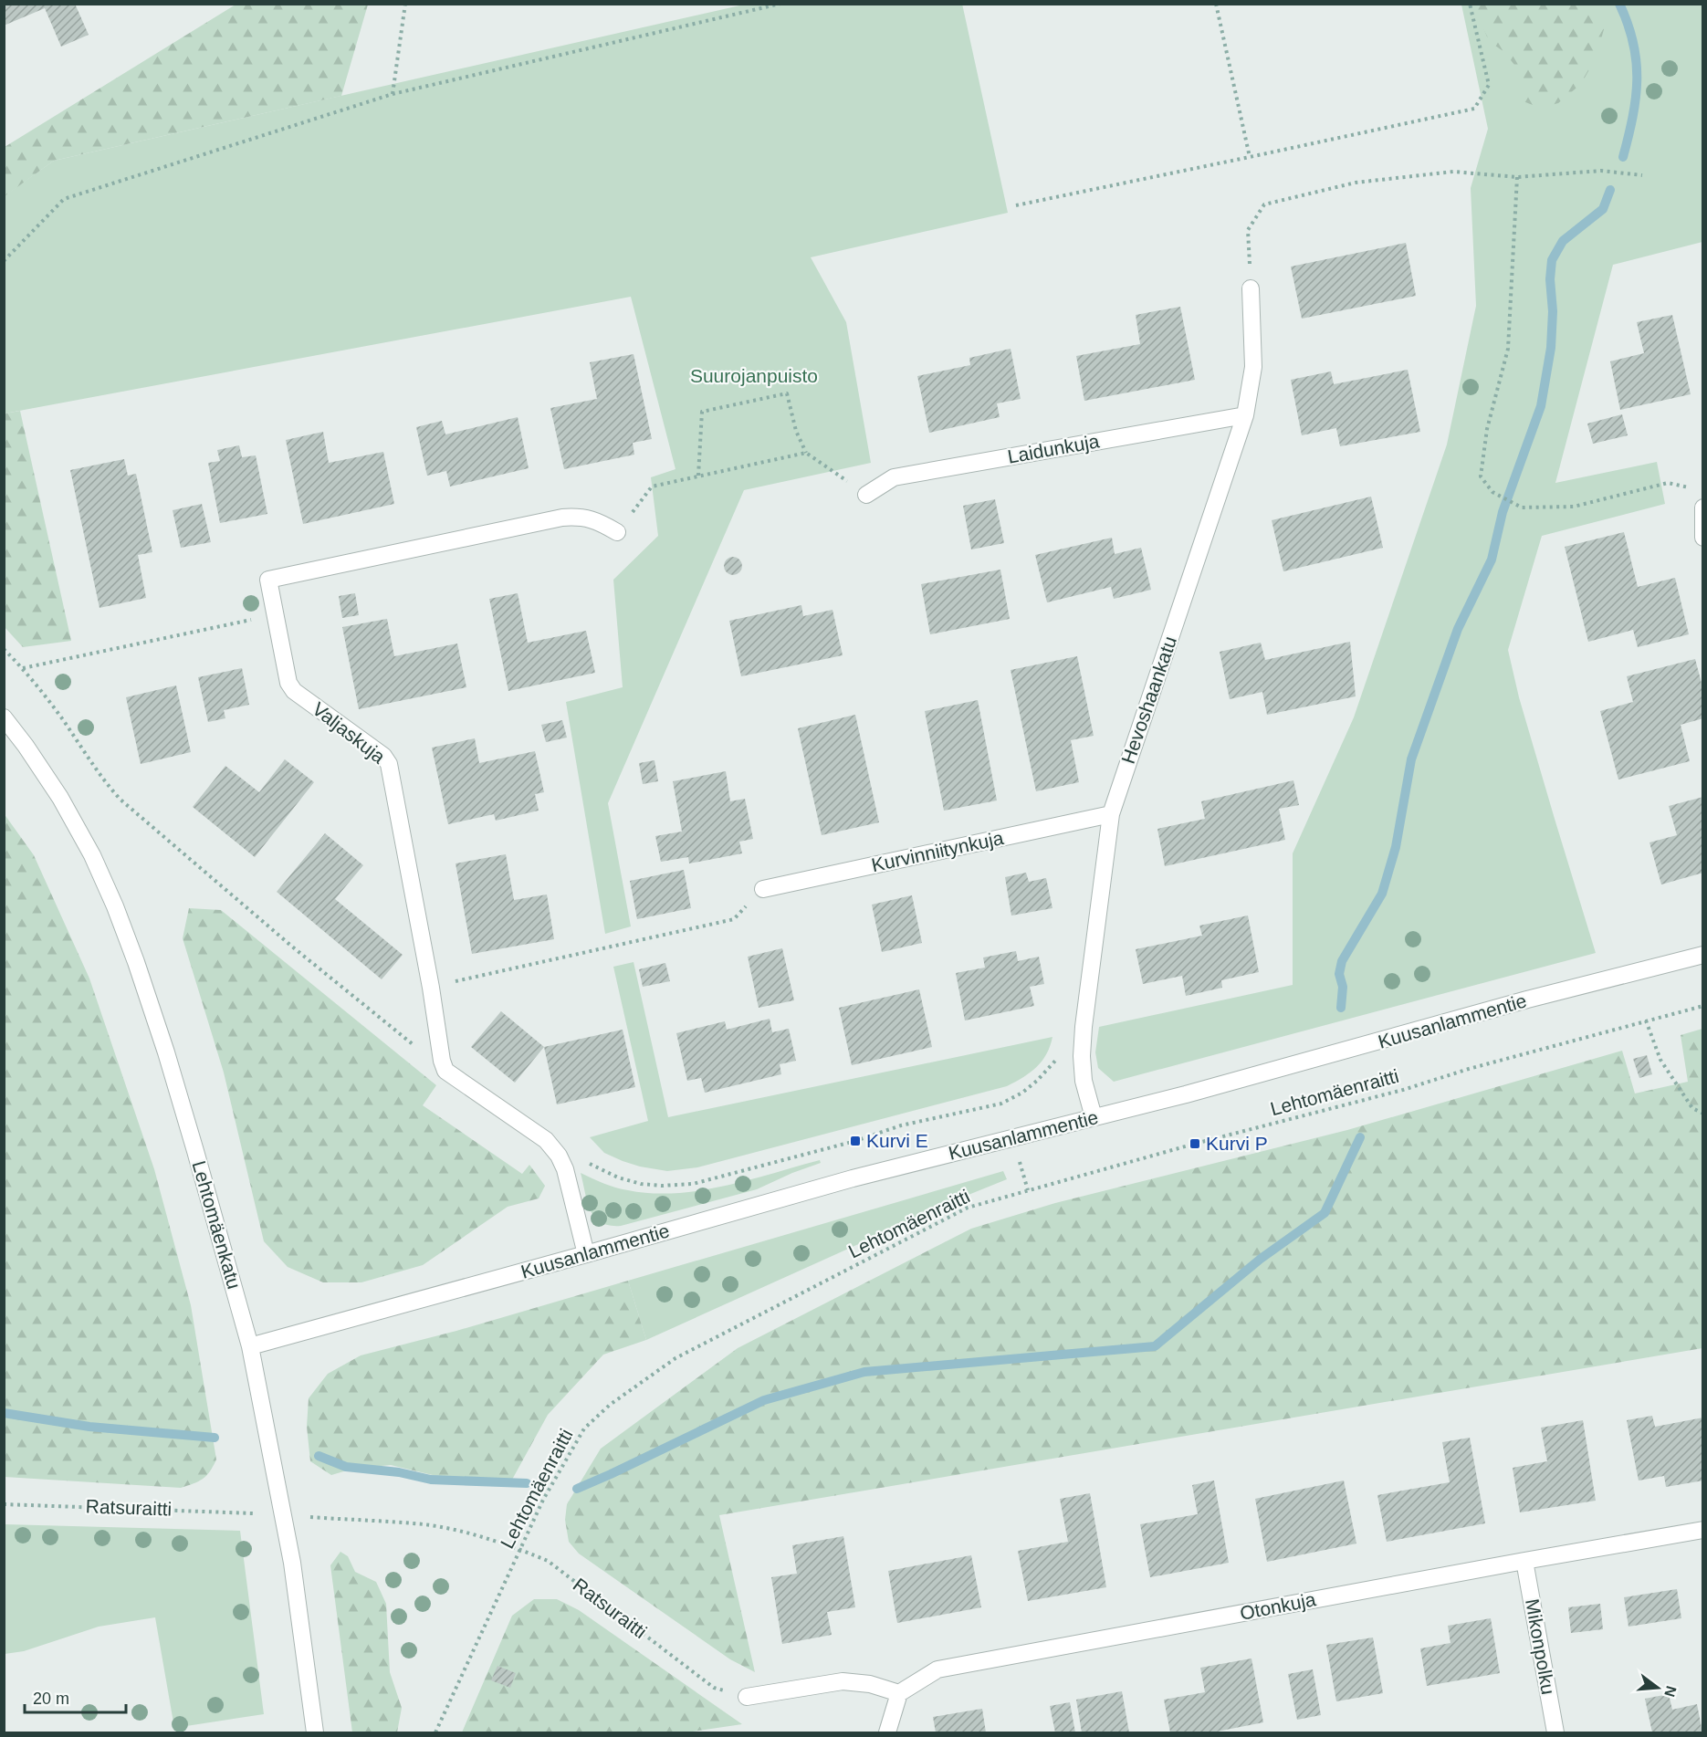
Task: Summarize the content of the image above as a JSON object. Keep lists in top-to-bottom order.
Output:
{
  "streets": {
    "street": [
      "Laidunkuja",
      "Hevoshaankatu",
      "Valjaskuja",
      "Kurvinniitynkuja",
      "Kuusanlammentie",
      "Lehtomäenkatu",
      "Otonkuja",
      "Mikonpolku"
    ],
    "path": ["Lehtomäenraitti", "Ratsuraitti"]
  },
  "crossings": [
    ["Laidunkuja", "Hevoshaankatu"],
    ["Hevoshaankatu", "Kurvinniitynkuja"],
    ["Hevoshaankatu", "Kuusanlammentie"],
    ["Valjaskuja", "Kuusanlammentie"],
    ["Kuusanlammentie", "Lehtomäenkatu"],
    ["Lehtomäenraitti", "Ratsuraitti"],
    ["Otonkuja", "Mikonpolku"]
  ],
  "parks": ["Suurojanpuisto"],
  "places": {
    "transit": ["Kurvi E", "Kurvi P"]
  },
  "scale_bar": "20 m",
  "north": "right"
}
